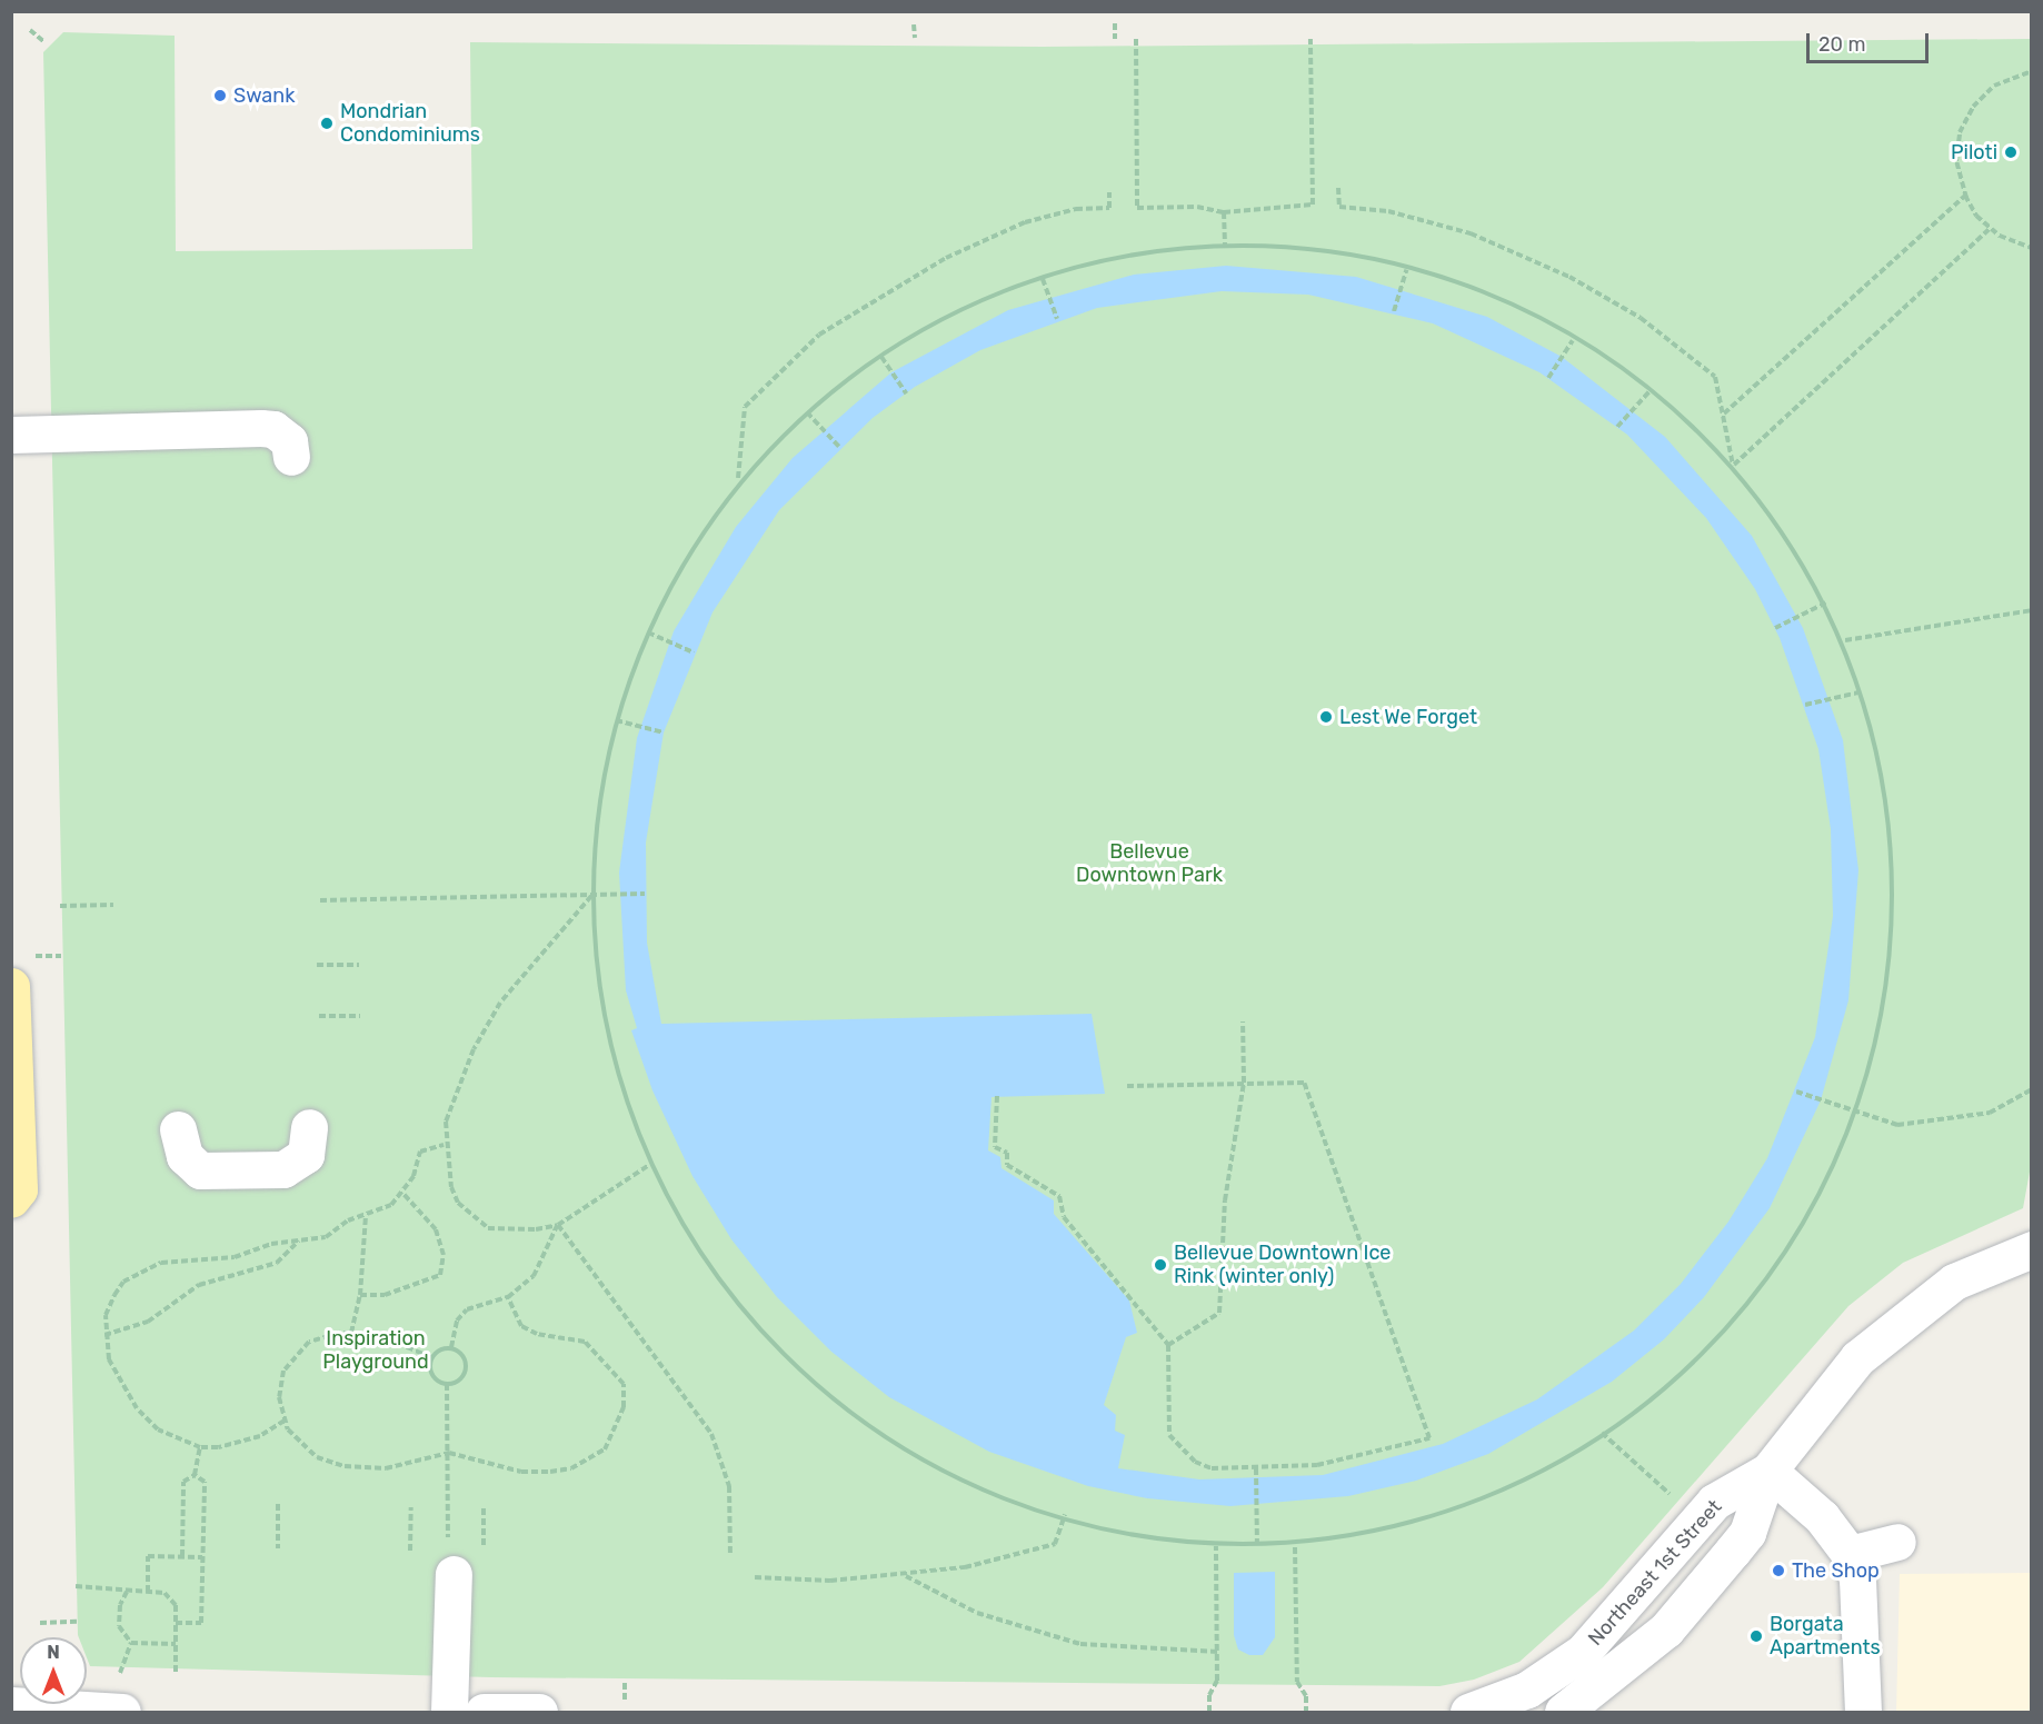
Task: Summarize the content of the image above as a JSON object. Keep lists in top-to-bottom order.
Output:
{
  "streets": {
    "street": ["Northeast 1st Street"]
  },
  "parks": ["Bellevue Downtown Park", "Inspiration Playground"],
  "places": [
    "Swank",
    "Mondrian Condominiums",
    "Piloti",
    "Lest We Forget",
    "Bellevue Downtown Ice Rink (winter only)",
    "The Shop",
    "Borgata Apartments"
  ],
  "scale_bar": "20 m",
  "north": "top"
}
